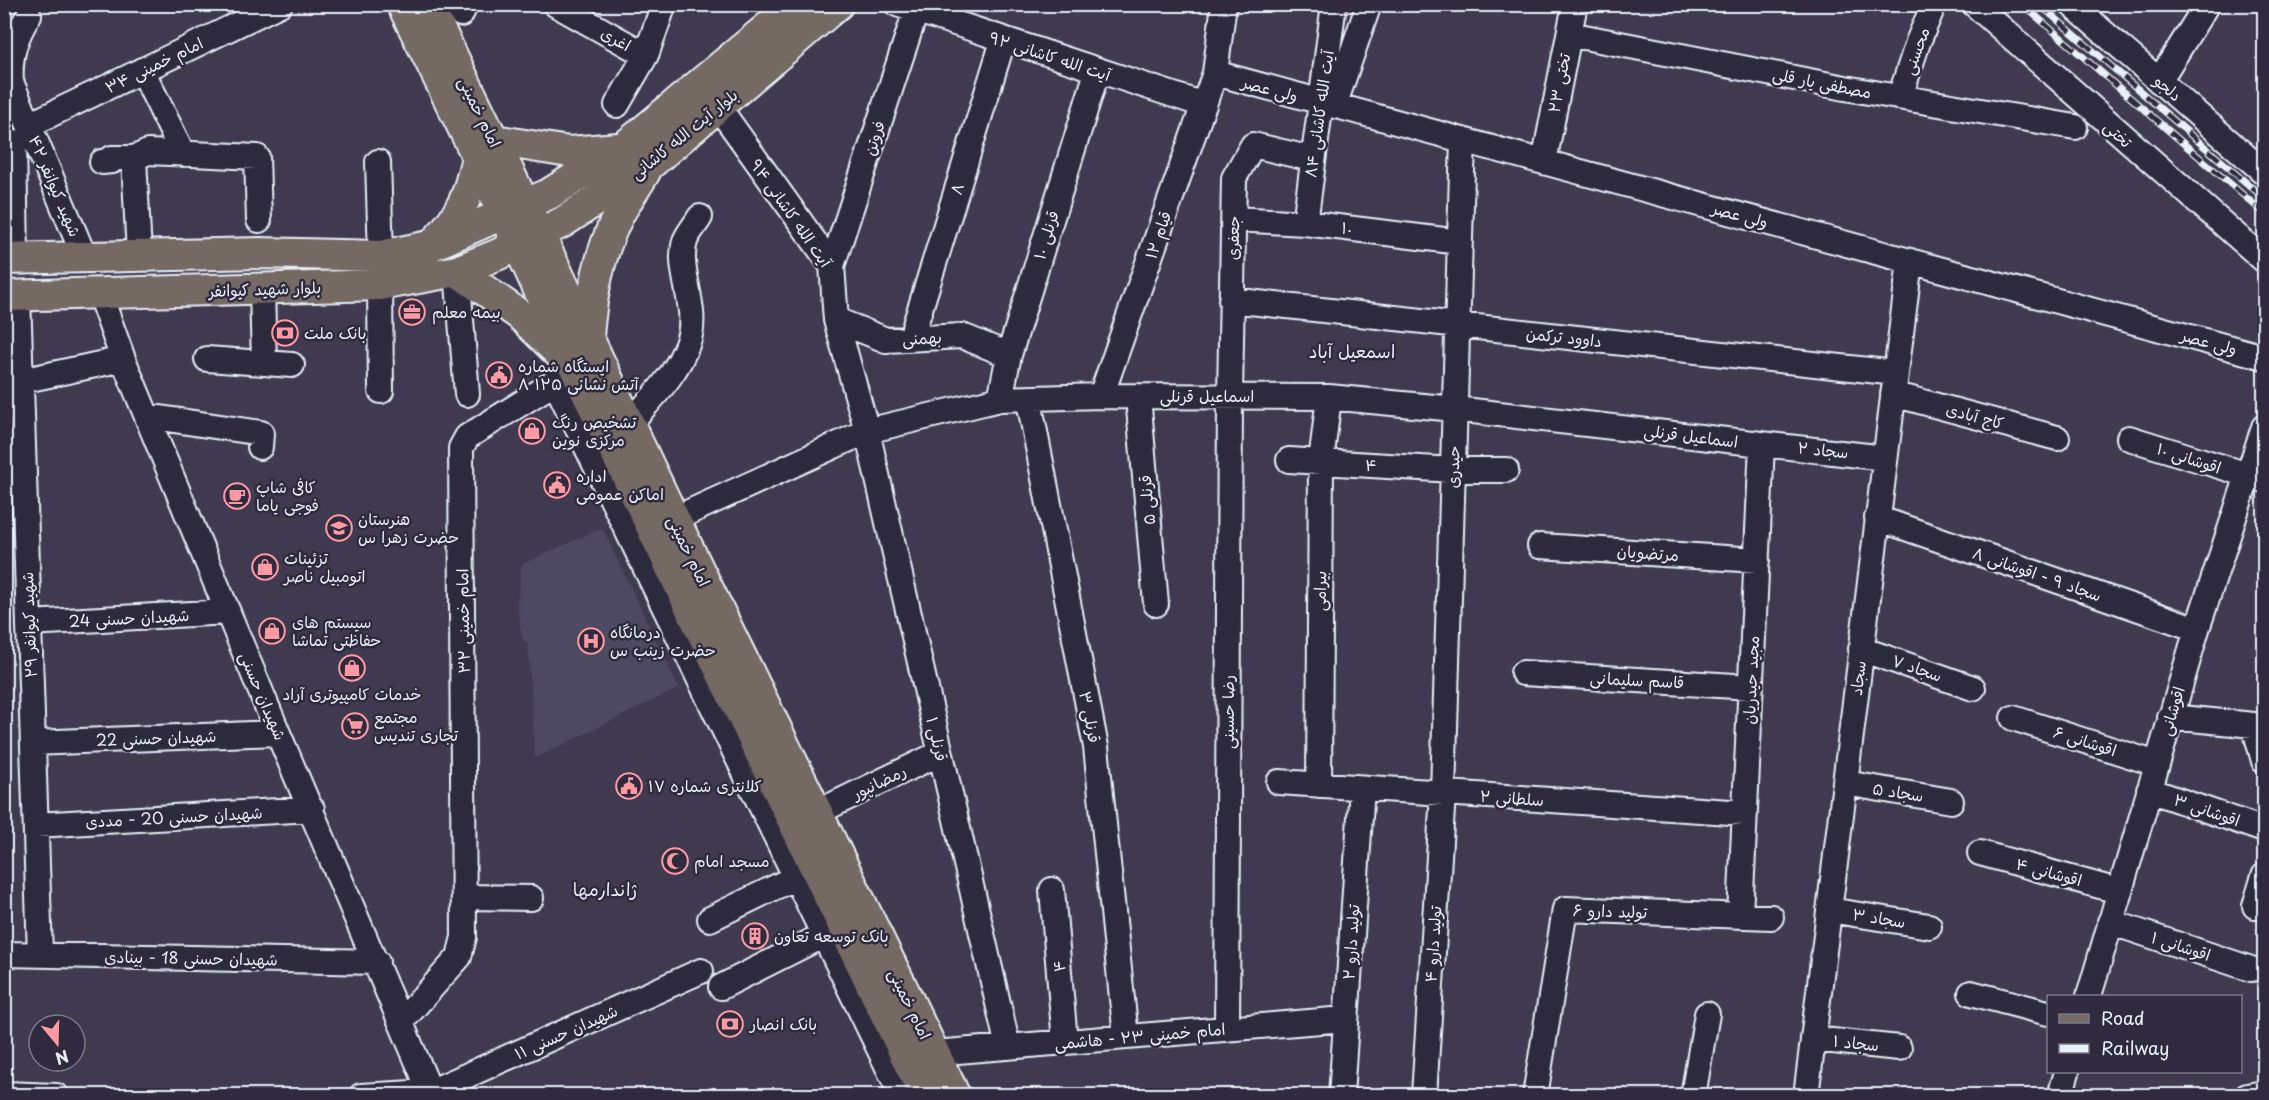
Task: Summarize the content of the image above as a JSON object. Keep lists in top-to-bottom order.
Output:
{
  "streets": {
    "main road": ["امام خمینی", "بلوار آیت الله کاشانی", "بلوار شهید کیوانفر"],
    "street": [
      "اغری",
      "محسنی",
      "آیت الله کاشانی ۹۲",
      "امام خمینی ۳۴",
      "تختی ۲۳",
      "مصطفی یار قلی",
      "دلجو",
      "ولی عصر",
      "آیت الله کاشانی ۸۴",
      "تختی",
      "فروتن",
      "شهید کیوانفر ۴۲",
      "۸",
      "آیت الله کاشانی ۹۴",
      "۱۰",
      "قرنلی ۱۰",
      "۱۲ قیام",
      "جعفری",
      "داوود ترکمن",
      "بهمنی",
      "اسماعیل قرنلی",
      "کاج آبادی",
      "سجاد ۲",
      "اقوشانی ۱۰",
      "۴",
      "حیدری",
      "قرنلی ۵",
      "مرتضویان",
      "سجاد ۹ - اقوشانی ۸",
      "بیرامی",
      "شهیدان حسنی 24",
      "امام خمینی ۳۲",
      "شهید کیوانفر ۲۹",
      "سجاد ۷",
      "سجاد",
      "قاسم سلیمانی",
      "مجید حیدریان",
      "شهیدان حسنی",
      "اقوشانی",
      "رضا حسینی",
      "قرنلی ۳",
      "شهیدان حسنی 22",
      "قرنلی ۱",
      "اقوشانی ۶",
      "رمضانپور",
      "سجاد ۵",
      "۲ سلطانی",
      "اقوشانی ۳",
      "شهیدان حسنی 20 - مددی",
      "اقوشانی ۴",
      "تولید دارو ۶",
      "سجاد ۳",
      "تولید دارو ۲",
      "تولید دارو ۴",
      "اقوشانی ۱",
      "شهیدان حسنی 18 - بینادی",
      "شهیدان حسنی ۱۱",
      "امام خمینی ۲۳ - هاشمی",
      "سجاد ۱"
    ]
  },
  "crossings": [
    ["محسنی", "مصطفی یار قلی"],
    ["آیت الله کاشانی ۹۲", "فروتن"],
    ["آیت الله کاشانی ۹۲", "۸"],
    ["آیت الله کاشانی ۹۲", "قرنلی ۱۰"],
    ["آیت الله کاشانی ۹۲", "۱۲ قیام"],
    ["امام خمینی ۳۴", "شهید کیوانفر ۴۲"],
    ["تختی ۲۳", "مصطفی یار قلی"],
    ["تختی ۲۳", "ولی عصر"],
    ["ولی عصر", "آیت الله کاشانی ۸۴"],
    ["ولی عصر", "۱۲ قیام"],
    ["ولی عصر", "حیدری"],
    ["ولی عصر", "سجاد"],
    ["امام خمینی", "بلوار آیت الله کاشانی"],
    ["امام خمینی", "بلوار شهید کیوانفر"],
    ["امام خمینی", "اسماعیل قرنلی"],
    ["امام خمینی", "امام خمینی ۳۲"],
    ["امام خمینی", "رمضانپور"],
    ["امام خمینی", "امام خمینی ۲۳ - هاشمی"],
    ["آیت الله کاشانی ۸۴", "۱۰"],
    ["آیت الله کاشانی ۸۴", "جعفری"],
    ["بلوار آیت الله کاشانی", "آیت الله کاشانی ۹۴"],
    ["بلوار آیت الله کاشانی", "بلوار شهید کیوانفر"],
    ["فروتن", "آیت الله کاشانی ۹۴"],
    ["شهید کیوانفر ۴۲", "بلوار شهید کیوانفر"],
    ["۸", "بهمنی"],
    ["آیت الله کاشانی ۹۴", "بهمنی"],
    ["آیت الله کاشانی ۹۴", "اسماعیل قرنلی"],
    ["آیت الله کاشانی ۹۴", "قرنلی ۱"],
    ["۱۰", "جعفری"],
    ["۱۰", "حیدری"],
    ["قرنلی ۱۰", "بهمنی"],
    ["قرنلی ۱۰", "اسماعیل قرنلی"],
    ["۱۲ قیام", "اسماعیل قرنلی"],
    ["جعفری", "داوود ترکمن"],
    ["جعفری", "اسماعیل قرنلی"],
    ["جعفری", "رضا حسینی"],
    ["بلوار شهید کیوانفر", "شهید کیوانفر ۲۹"],
    ["بلوار شهید کیوانفر", "شهیدان حسنی"],
    ["داوود ترکمن", "کاج آبادی"],
    ["داوود ترکمن", "حیدری"],
    ["داوود ترکمن", "سجاد"],
    ["اسماعیل قرنلی", "سجاد ۲"],
    ["اسماعیل قرنلی", "حیدری"],
    ["اسماعیل قرنلی", "قرنلی ۵"],
    ["اسماعیل قرنلی", "بیرامی"],
    ["اسماعیل قرنلی", "مجید حیدریان"],
    ["اسماعیل قرنلی", "رضا حسینی"],
    ["اسماعیل قرنلی", "قرنلی ۳"],
    ["اسماعیل قرنلی", "قرنلی ۱"],
    ["کاج آبادی", "سجاد"],
    ["سجاد ۲", "سجاد"],
    ["سجاد ۲", "مجید حیدریان"],
    ["اقوشانی ۱۰", "اقوشانی"],
    ["۴", "حیدری"],
    ["۴", "بیرامی"],
    ["۴", "امام خمینی ۲۳ - هاشمی"],
    ["حیدری", "۲ سلطانی"],
    ["حیدری", "تولید دارو ۴"],
    ["مرتضویان", "مجید حیدریان"],
    ["سجاد ۹ - اقوشانی ۸", "سجاد"],
    ["سجاد ۹ - اقوشانی ۸", "اقوشانی"],
    ["بیرامی", "۲ سلطانی"],
    ["شهیدان حسنی 24", "شهید کیوانفر ۲۹"],
    ["شهیدان حسنی 24", "شهیدان حسنی"],
    ["امام خمینی ۳۲", "شهیدان حسنی"],
    ["شهید کیوانفر ۲۹", "شهیدان حسنی 22"],
    ["شهید کیوانفر ۲۹", "شهیدان حسنی 20 - مددی"],
    ["شهید کیوانفر ۲۹", "شهیدان حسنی 18 - بینادی"],
    ["سجاد ۷", "سجاد"],
    ["سجاد", "سجاد ۵"],
    ["سجاد", "سجاد ۳"],
    ["سجاد", "سجاد ۱"],
    ["قاسم سلیمانی", "مجید حیدریان"],
    ["مجید حیدریان", "۲ سلطانی"],
    ["مجید حیدریان", "تولید دارو ۶"],
    ["شهیدان حسنی", "شهیدان حسنی 22"],
    ["شهیدان حسنی", "شهیدان حسنی 20 - مددی"],
    ["شهیدان حسنی", "شهیدان حسنی 18 - بینادی"],
    ["شهیدان حسنی", "شهیدان حسنی ۱۱"],
    ["اقوشانی", "اقوشانی ۶"],
    ["اقوشانی", "اقوشانی ۳"],
    ["اقوشانی", "اقوشانی ۴"],
    ["اقوشانی", "اقوشانی ۱"],
    ["رضا حسینی", "امام خمینی ۲۳ - هاشمی"],
    ["قرنلی ۳", "امام خمینی ۲۳ - هاشمی"],
    ["قرنلی ۱", "رمضانپور"],
    ["قرنلی ۱", "امام خمینی ۲۳ - هاشمی"],
    ["۲ سلطانی", "تولید دارو ۲"],
    ["۲ سلطانی", "تولید دارو ۴"],
    ["تولید دارو ۲", "امام خمینی ۲۳ - هاشمی"]
  ],
  "districts": ["اسمعیل آباد", "ژاندارمها"],
  "places": {
    "office": ["بیمه معلم"],
    "bank": ["بانک ملت", "بانک انصار"],
    "public building": ["ایستگاه شماره ۸ آتش نشانی ۱۲۵", "اداره اماکن عمومی", "کلانتری شماره ۱۷"],
    "shop": [
      "تشخیص رنگ مرکزی نوین",
      "تزئینات اتومبیل ناصر",
      "سیستم های حفاظتی تماشا",
      "خدمات کامپیوتری آراد"
    ],
    "cafe": ["کافی شاپ فوجی یاما"],
    "school or university": ["هنرستان حضرت زهرا س"],
    "hospital": ["درمانگاه حضرت زینب س"],
    "supermarket": ["مجتمع تجاری تندیس"],
    "mosque": ["مسجد امام"],
    "building": ["بانک توسعه تعاون"]
  },
  "legend": ["Road", "Railway"],
  "north": "bottom"
}
